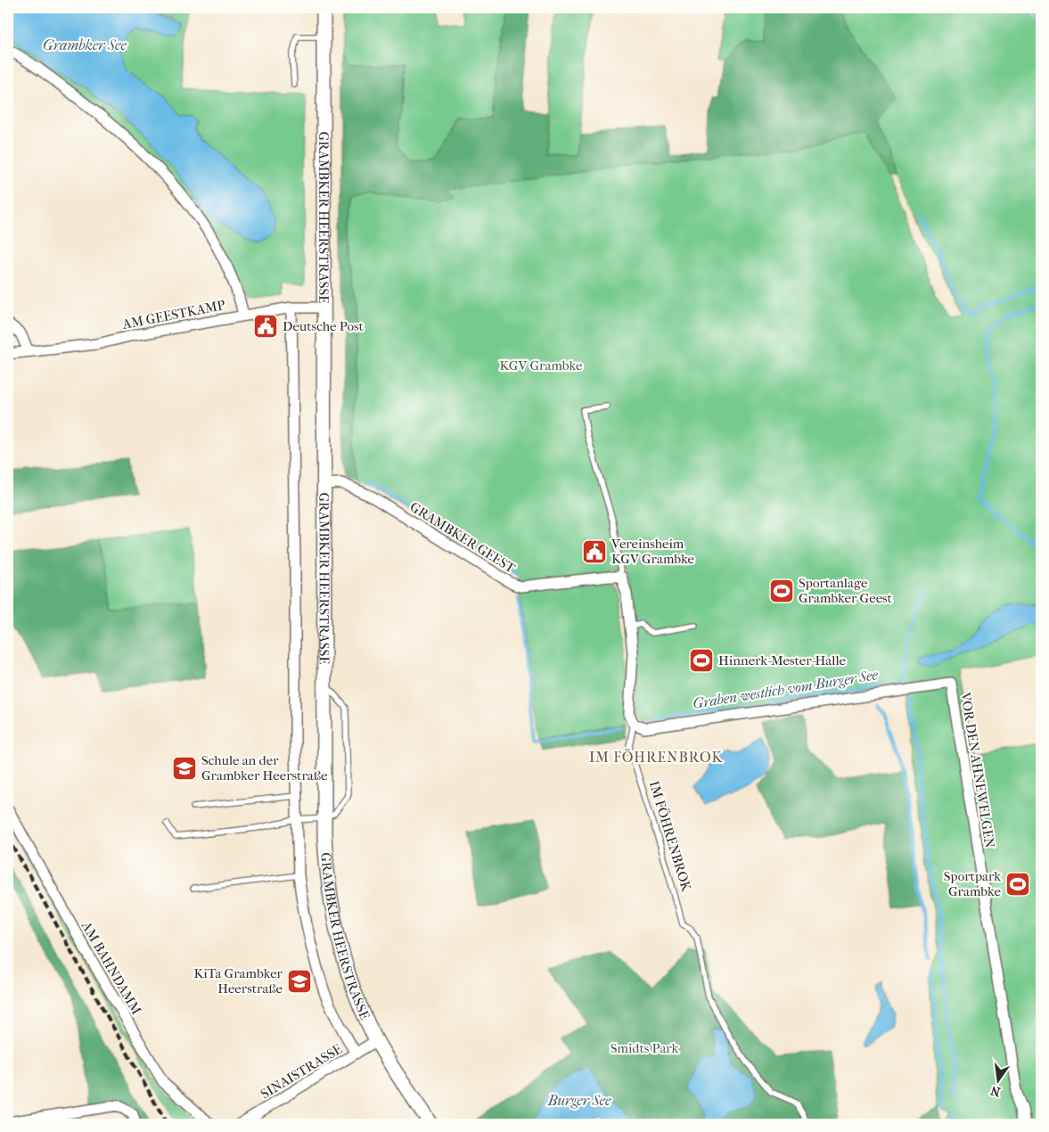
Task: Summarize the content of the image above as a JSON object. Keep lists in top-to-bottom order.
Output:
{
  "streets": {
    "main road": ["GRAMBKER HEERSTRASSE"],
    "street": [
      "AM GEESTKAMP",
      "GRAMBKER GEEST",
      "VOR DEN AHNEWELGEN",
      "IM FÖHRENBROK",
      "AM BAHNDAMM",
      "SINAISTRASSE"
    ]
  },
  "crossings": [
    ["GRAMBKER HEERSTRASSE", "AM GEESTKAMP"],
    ["GRAMBKER HEERSTRASSE", "GRAMBKER GEEST"],
    ["GRAMBKER HEERSTRASSE", "SINAISTRASSE"],
    ["GRAMBKER GEEST", "IM FÖHRENBROK"],
    ["VOR DEN AHNEWELGEN", "IM FÖHRENBROK"]
  ],
  "districts": ["IM FÖHRENBROK"],
  "water": ["Grambker See", "Graben westlich vom Burger See", "Burger See"],
  "parks": ["KGV Grambke", "Smidts Park"],
  "places": {
    "public building": ["Deutsche Post", "Vereinsheim KGV Grambke"],
    "sports": ["Sportanlage Grambker Geest", "Hinnerk-Mester-Halle", "Sportpark Grambke"],
    "school or university": ["Schule an der Grambker Heerstraße", "KiTa Grambker Heerstraße"]
  },
  "north": "bottom"
}
